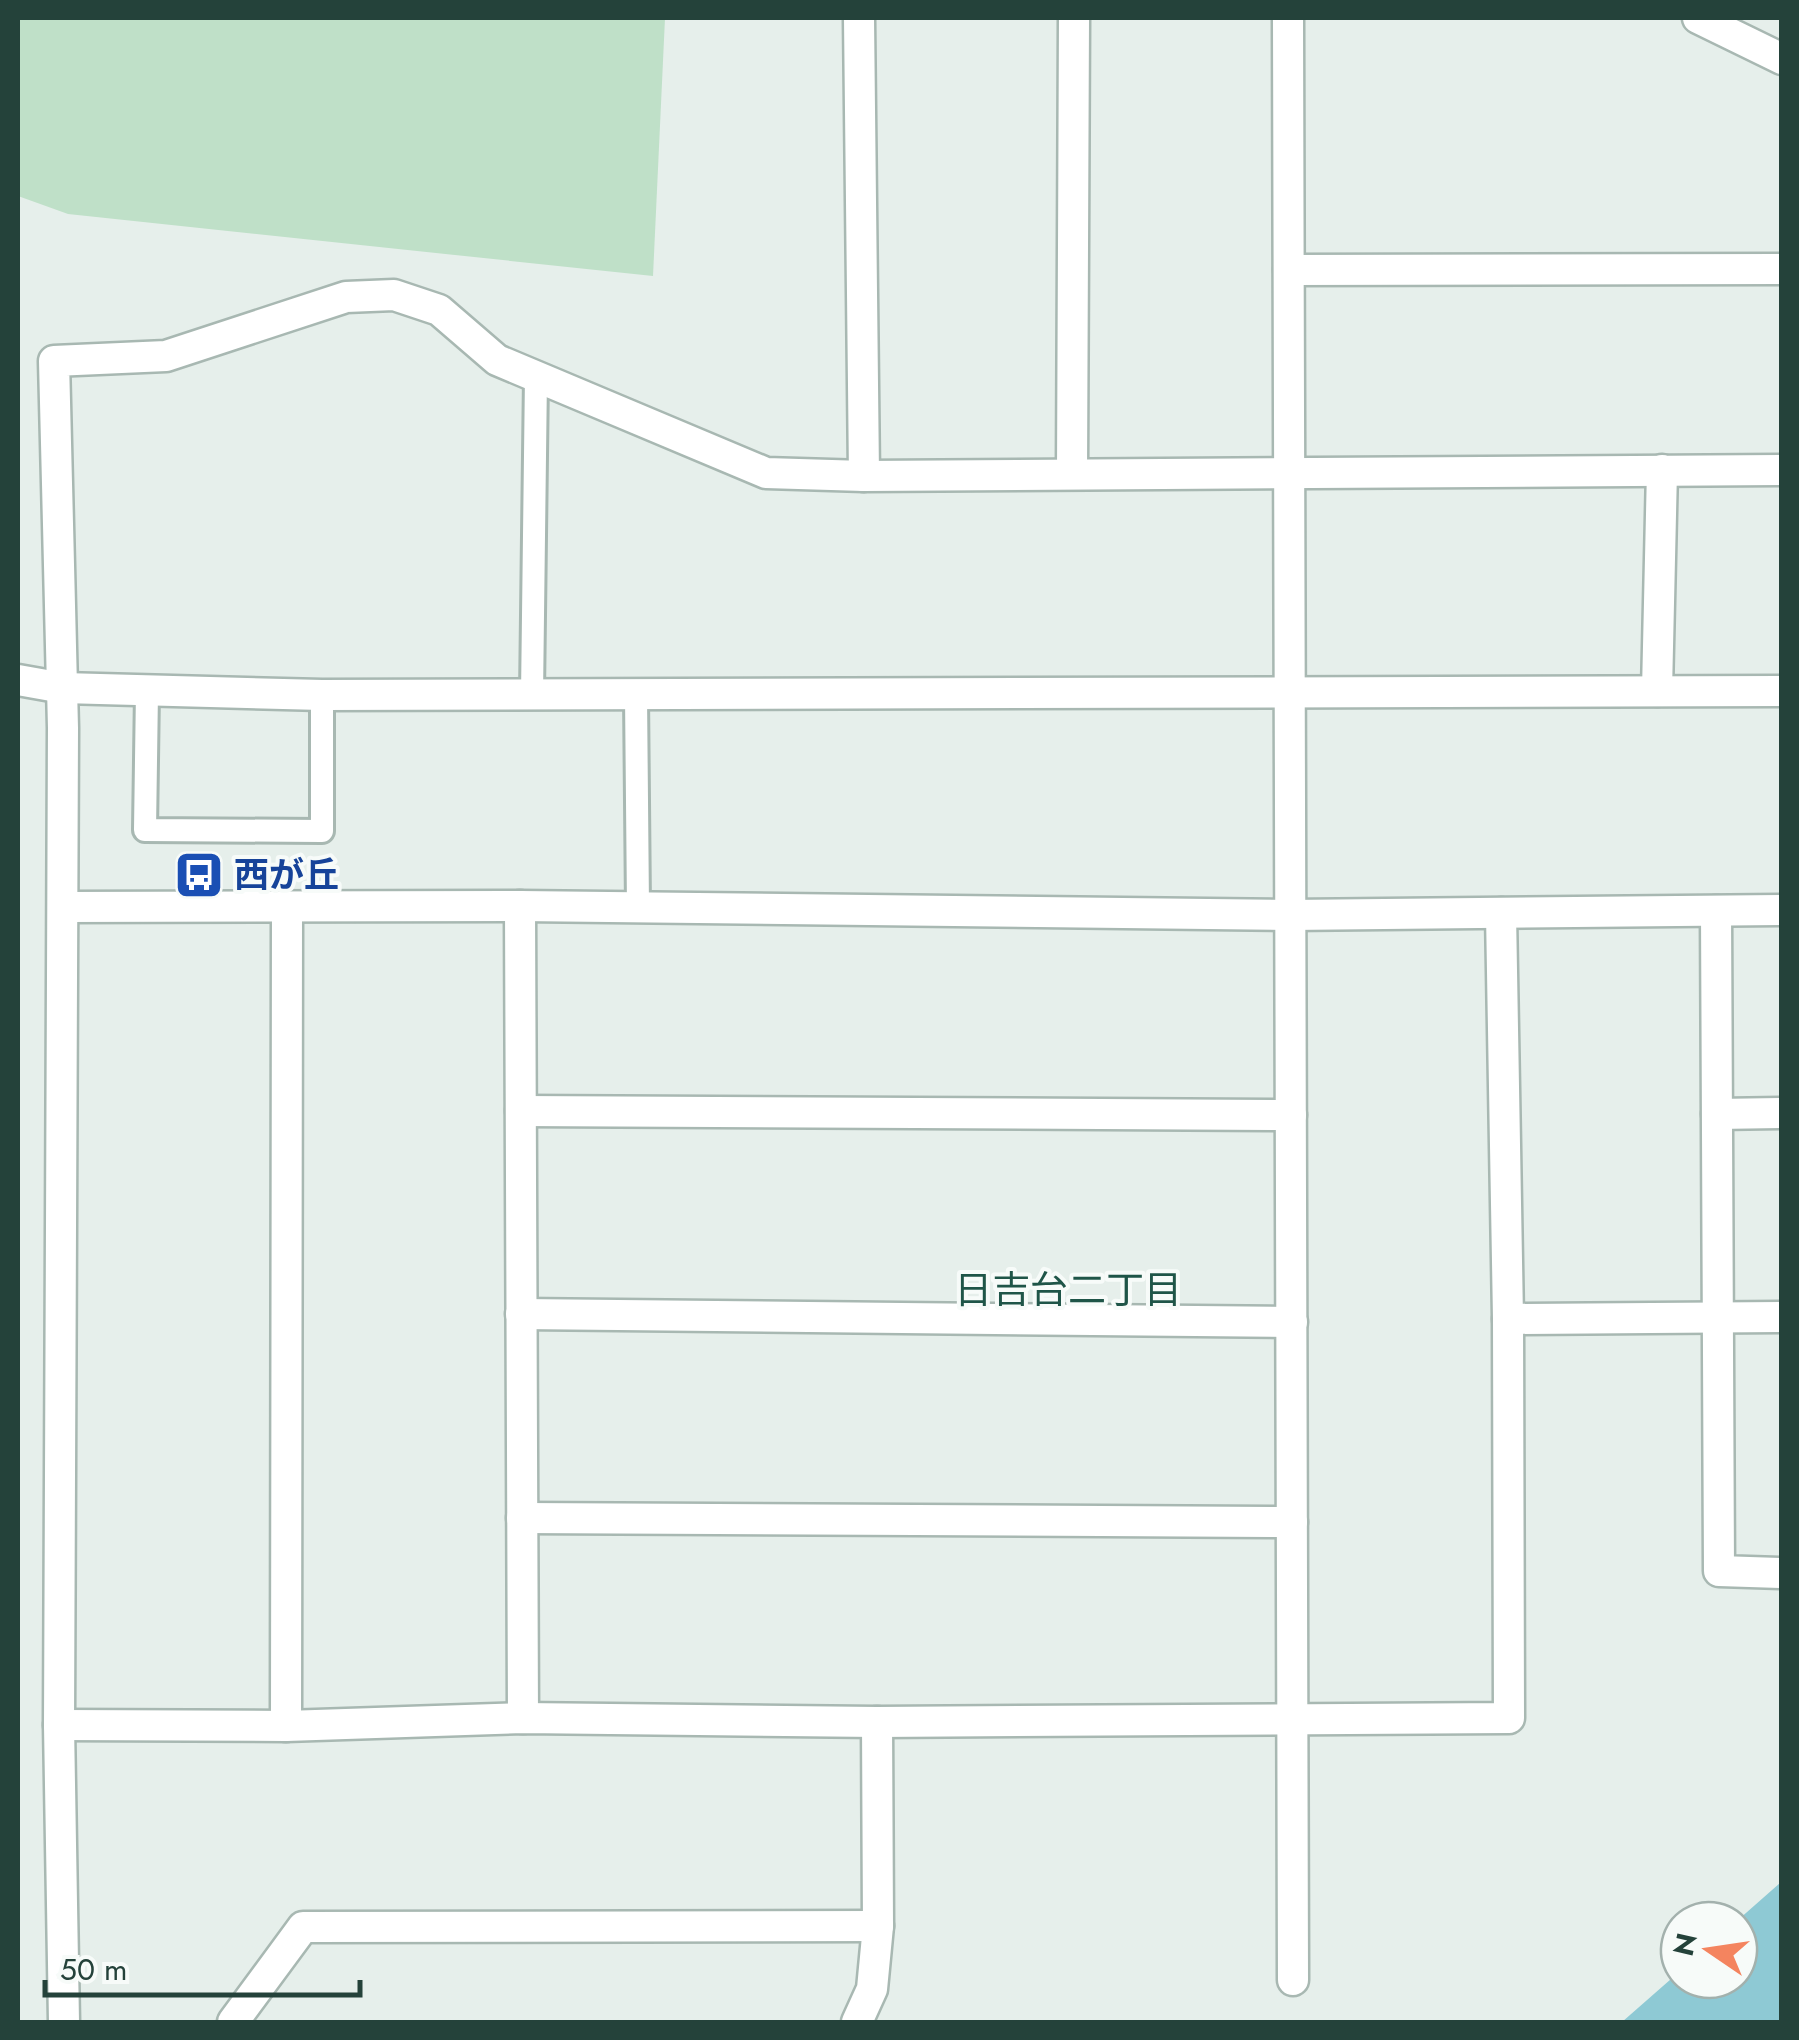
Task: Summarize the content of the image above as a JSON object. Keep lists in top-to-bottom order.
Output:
{
  "districts": ["日吉台二丁目"],
  "places": {
    "bus stop": ["西が丘"]
  },
  "scale_bar": "50 m",
  "north": "left"
}
